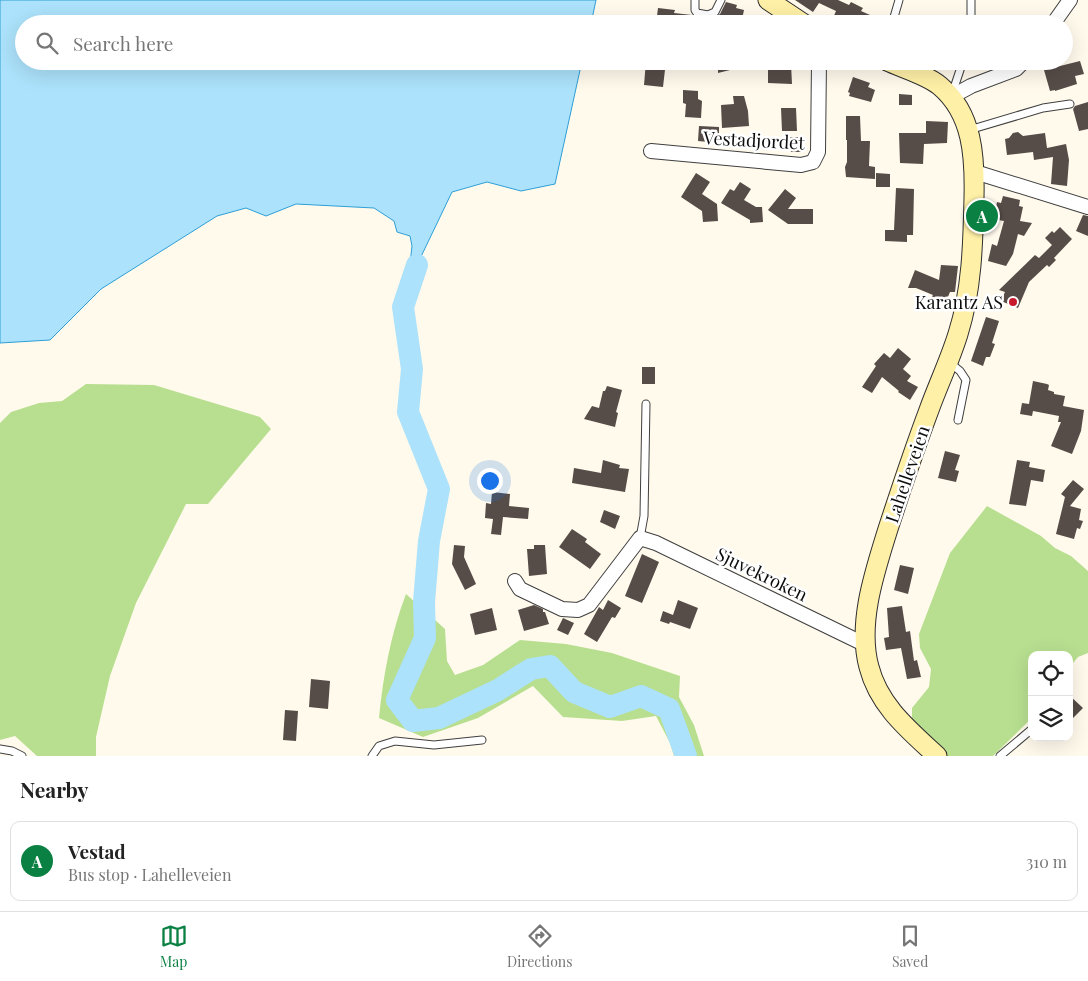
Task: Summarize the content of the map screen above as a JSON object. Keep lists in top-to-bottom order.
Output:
{
  "streets": {
    "street": ["Vestadjordet", "Lahelleveien", "Sjuvekroken"]
  },
  "crossings": [
    ["Lahelleveien", "Sjuvekroken"]
  ],
  "places": ["Karantz AS"],
  "page": {
    "search": "Search here",
    "pins": "A",
    "heading": "Nearby",
    "list": [
      {
        "mark": "A",
        "name": "Vestad",
        "note": "Bus stop · Lahelleveien",
        "value": "310 m"
      }
    ],
    "nav": ["Map", "Directions", "Saved"]
  }
}
